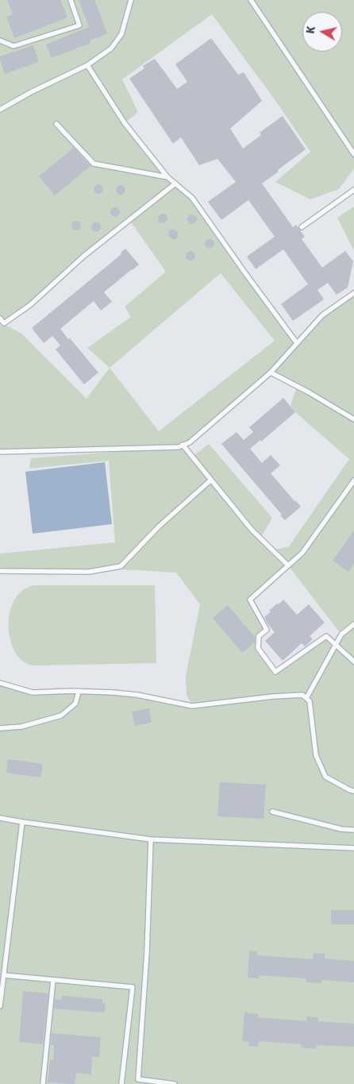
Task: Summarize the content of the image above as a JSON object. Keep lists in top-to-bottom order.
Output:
{
  "north": "left"
}
